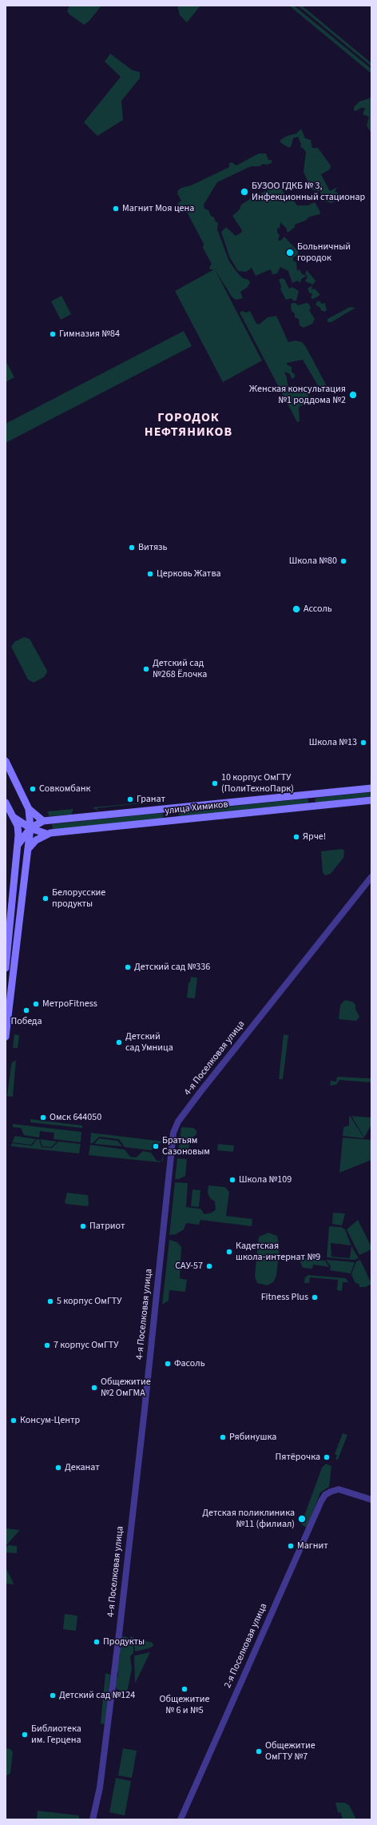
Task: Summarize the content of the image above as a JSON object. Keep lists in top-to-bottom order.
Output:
{
  "streets": {
    "main road": ["улица Химиков"],
    "street": ["4-я Поселковая улица", "2-я Поселковая улица"]
  },
  "districts": ["ГОРОДОК НЕФТЯНИКОВ"],
  "places": [
    "БУЗОО ГДКБ № 3, Инфекционный стационар",
    "Магнит Моя цена",
    "Больничный городок",
    "Гимназия №84",
    "Женская консультация №1 роддома №2",
    "Витязь",
    "Школа №80",
    "Церковь Жатва",
    "Ассоль",
    "Детский сад №268 Ёлочка",
    "Школа №13",
    "10 корпус ОмГТУ (ПолиТехноПарк)",
    "Совкомбанк",
    "Гранат",
    "Ярче!",
    "Белорусские продукты",
    "Детский сад №336",
    "МетроFitness",
    "Победа",
    "Детский сад Умница",
    "Омск 644050",
    "Братьям Сазоновым",
    "Школа №109",
    "Патриот",
    "Кадетская школа-интернат №9",
    "САУ-57",
    "Fitness Plus",
    "5 корпус ОмГТУ",
    "7 корпус ОмГТУ",
    "Фасоль",
    "Общежитие №2 ОмГМА",
    "Консум-Центр",
    "Рябинушка",
    "Пятёрочка",
    "Деканат",
    "Детская поликлиника №11 (филиал)",
    "Магнит",
    "Продукты",
    "Общежитие № 6 и №5",
    "Детский сад №124",
    "Библиотека им. Герцена",
    "Общежитие ОмГТУ №7"
  ]
}
